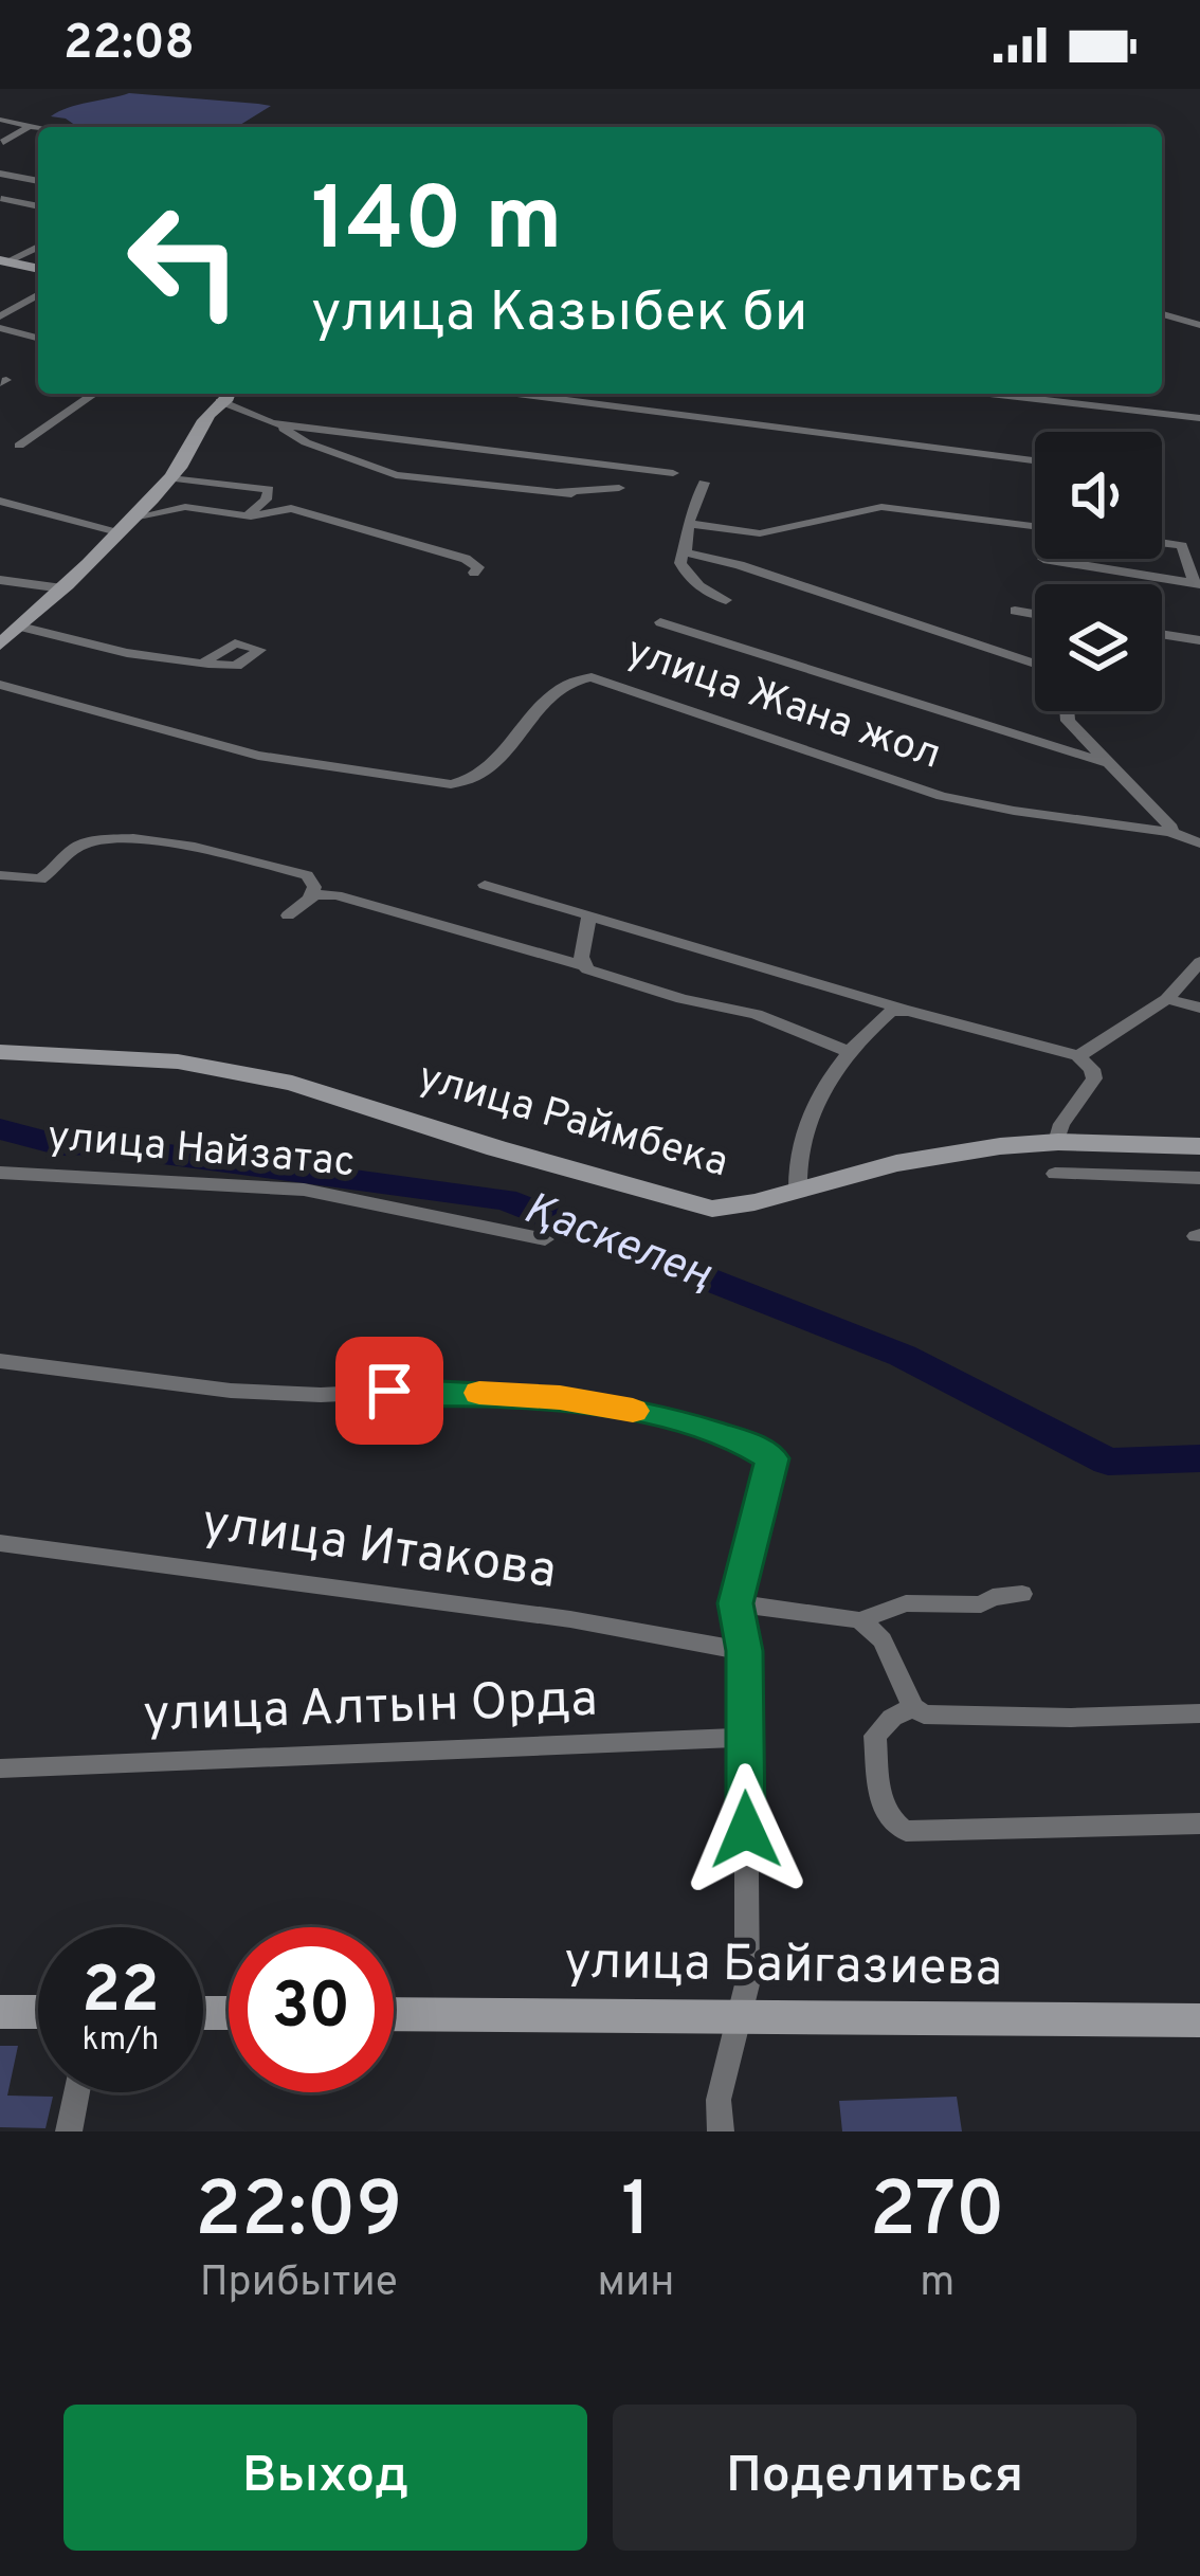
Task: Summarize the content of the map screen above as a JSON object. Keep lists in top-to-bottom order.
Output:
{
  "streets": {
    "street": [
      "улица Жана жол",
      "улица Раймбека",
      "улица Найзатас",
      "улица Итакова",
      "улица Алтын Орда",
      "улица Байгазиева"
    ]
  },
  "water": ["Қаскелең"],
  "page": {
    "status": "22:08",
    "turn": ["140 m", "улица Казыбек би"],
    "speed": "22 km/h",
    "limit": "30",
    "eta": [
      "22:09",
      "Прибытие",
      "1",
      "мин",
      "270",
      "m"
    ],
    "buttons": ["Выход", "Поделиться"]
  }
}
